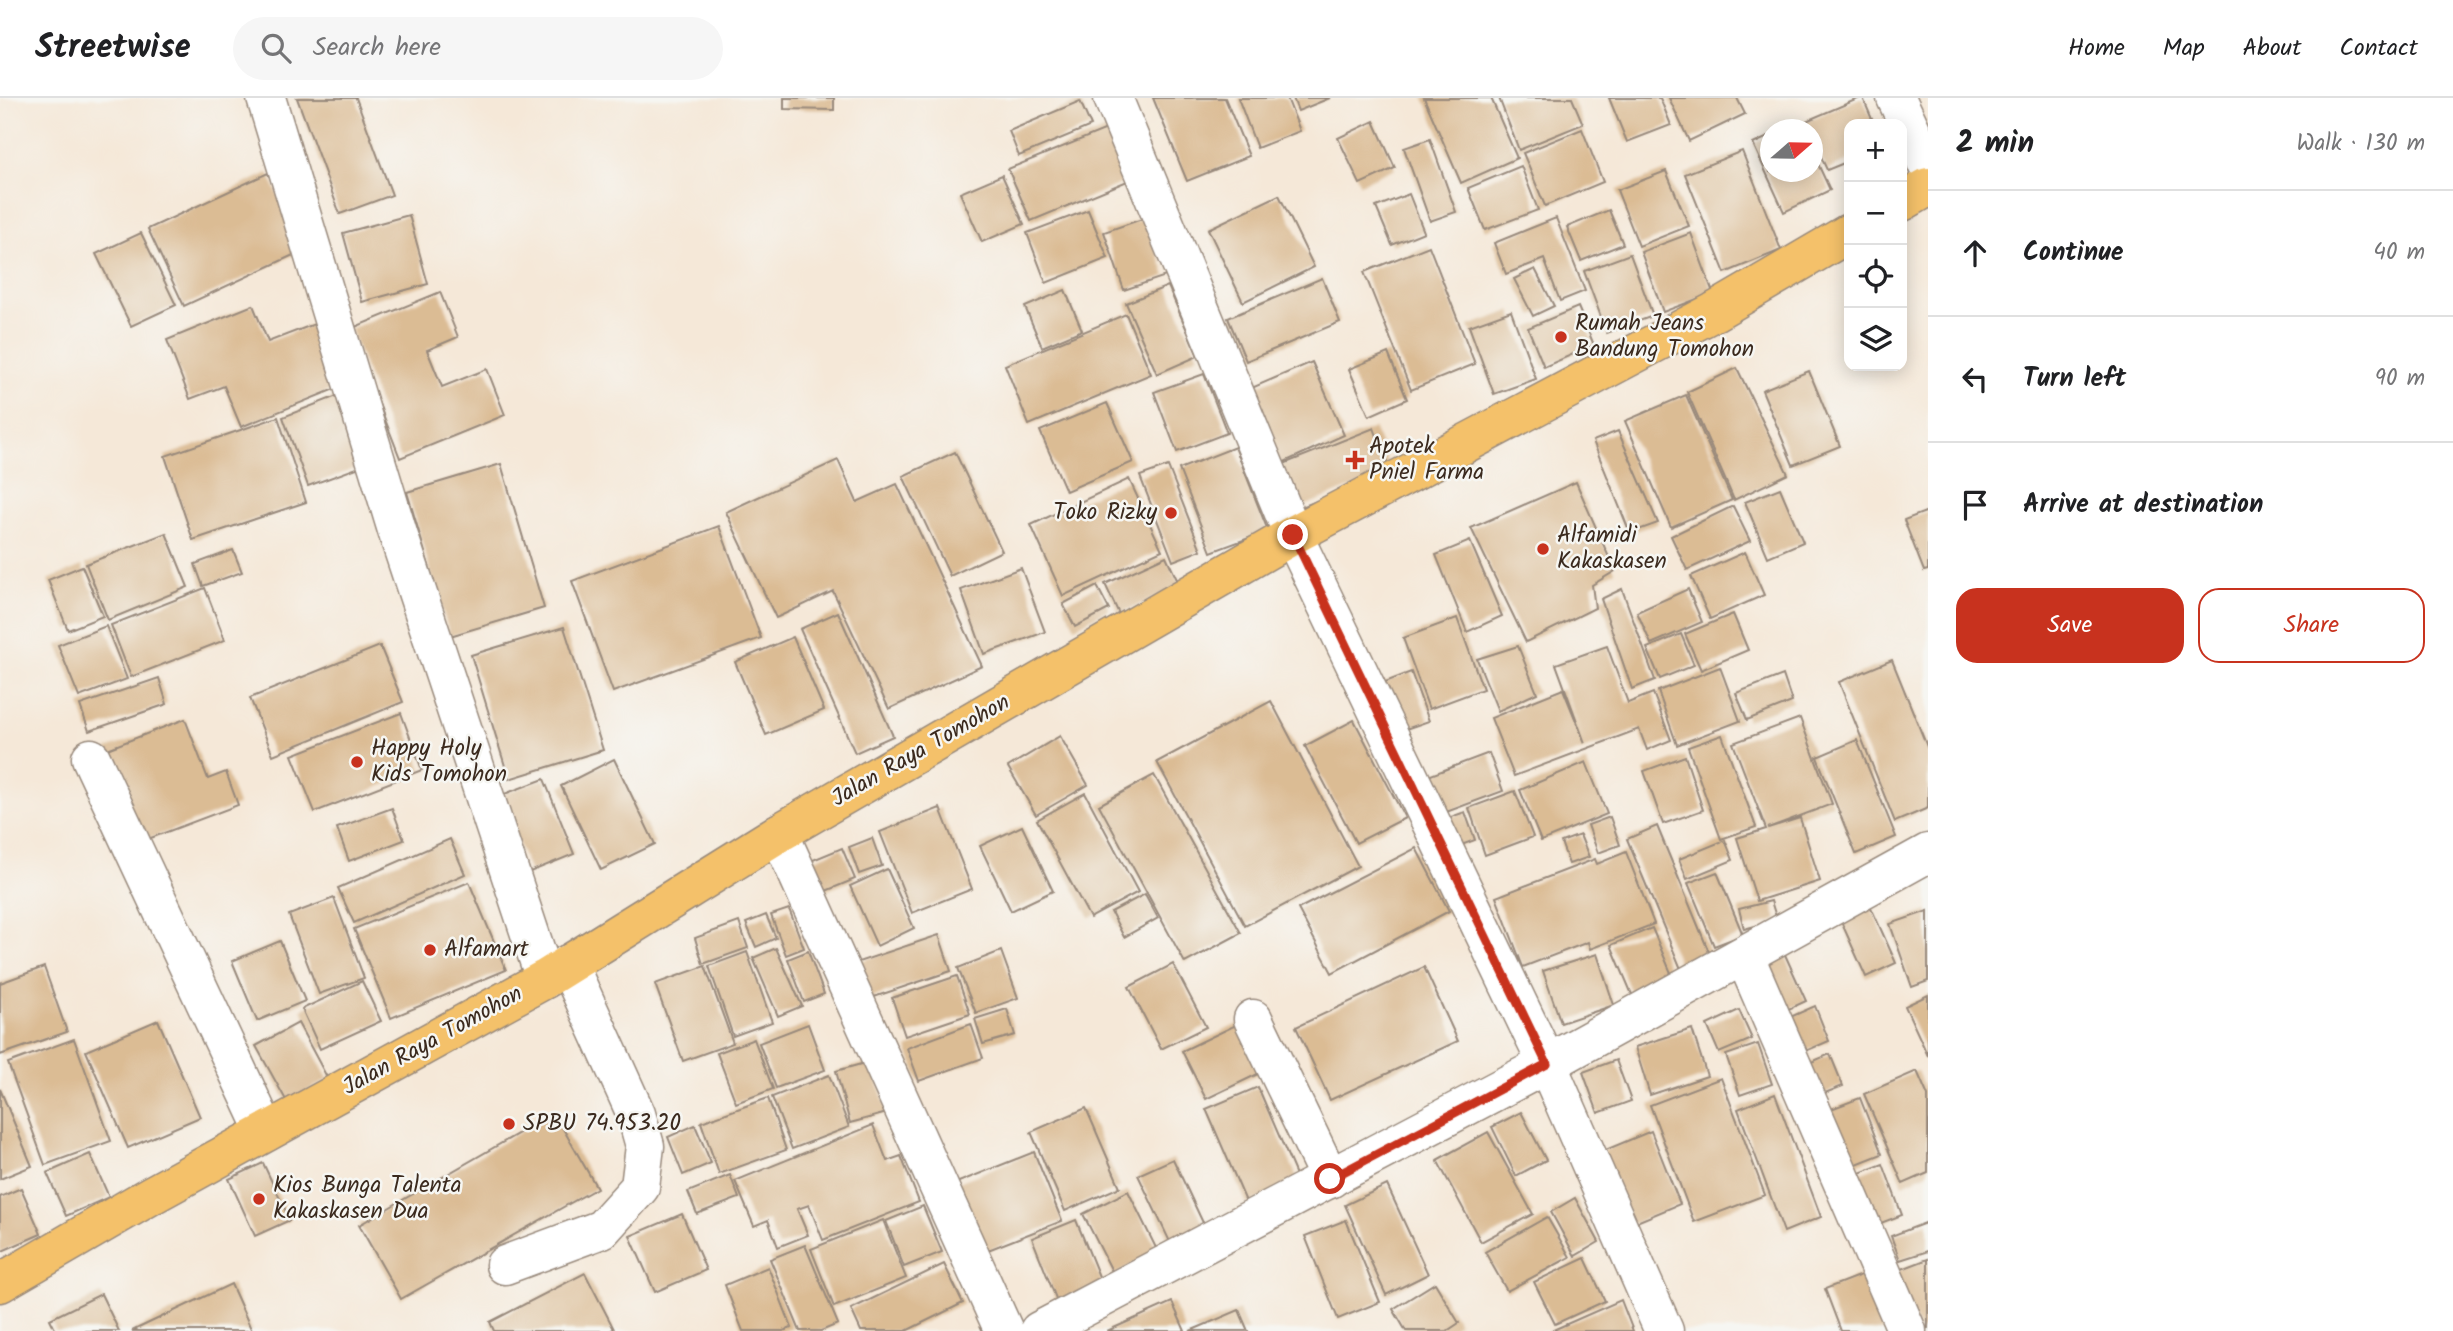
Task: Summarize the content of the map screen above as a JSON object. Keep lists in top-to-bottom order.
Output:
{
  "streets": {
    "highway": ["Jalan Raya Tomohon"]
  },
  "places": {
    "other": [
      "Rumah Jeans Bandung Tomohon",
      "Toko Rizky",
      "Alfamidi Kakaskasen",
      "Happy Holy Kids Tomohon",
      "Alfamart",
      "SPBU 74.953.20",
      "Kios Bunga Talenta Kakaskasen Dua"
    ],
    "health": ["Apotek Pniel Farma"]
  },
  "north": "right",
  "page": {
    "header": "Streetwise",
    "search": "Search here",
    "nav": [
      "Home",
      "Map",
      "About",
      "Contact"
    ],
    "heading": ["2 min", "Walk · 130 m"],
    "map_buttons": ["+", "−"],
    "list": [
      ["Continue", "40 m"],
      ["Turn left", "90 m"],
      "Arrive at destination"
    ],
    "buttons": ["Save", "Share"]
  }
}
